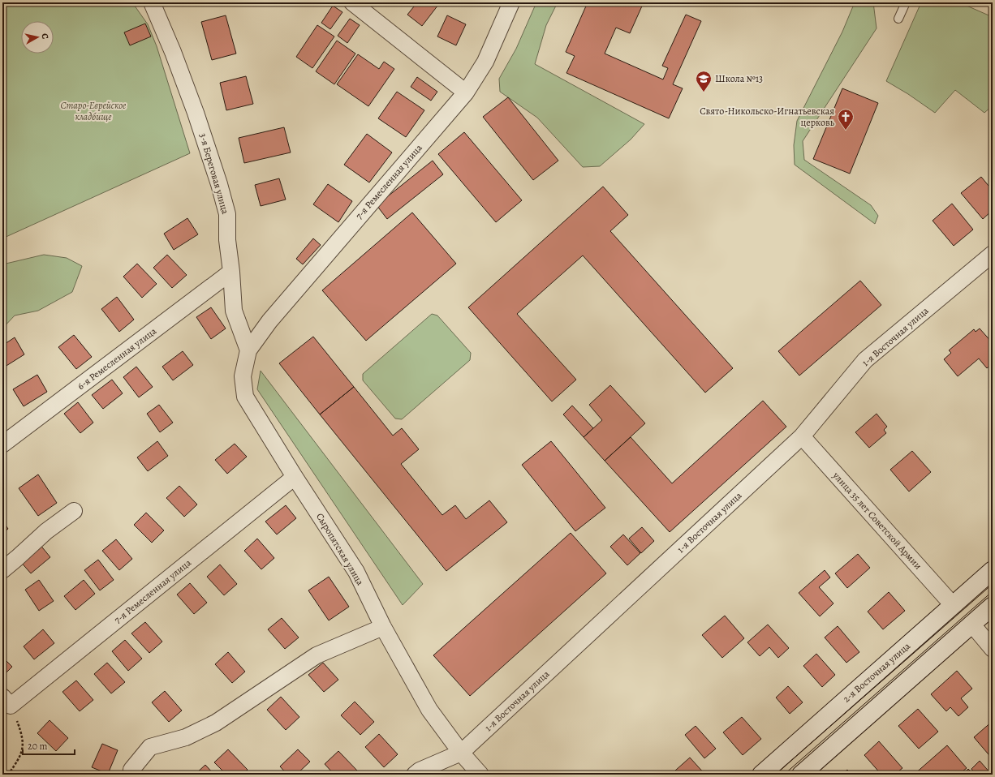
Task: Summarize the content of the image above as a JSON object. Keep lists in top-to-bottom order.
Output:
{
  "streets": {
    "main road": ["2-я Восточная улица"],
    "street": [
      "3-я Береговая улица",
      "7-я Ремесленная улица",
      "1-я Восточная улица",
      "6-я Ремесленная улица",
      "улица 35 лет Советской Армии",
      "Сыропятская улица"
    ]
  },
  "crossings": [
    ["3-я Береговая улица", "7-я Ремесленная улица"],
    ["3-я Береговая улица", "6-я Ремесленная улица"],
    ["3-я Береговая улица", "Сыропятская улица"],
    ["7-я Ремесленная улица", "Сыропятская улица"],
    ["1-я Восточная улица", "улица 35 лет Советской Армии"],
    ["1-я Восточная улица", "Сыропятская улица"],
    ["улица 35 лет Советской Армии", "2-я Восточная улица"]
  ],
  "parks": ["Старо-Еврейское кладбище"],
  "places": {
    "school or university": ["Школа №13"],
    "church": ["Свято-Никольско-Игнатьевская церковь"]
  },
  "scale_bar": "20 m",
  "north": "right"
}
